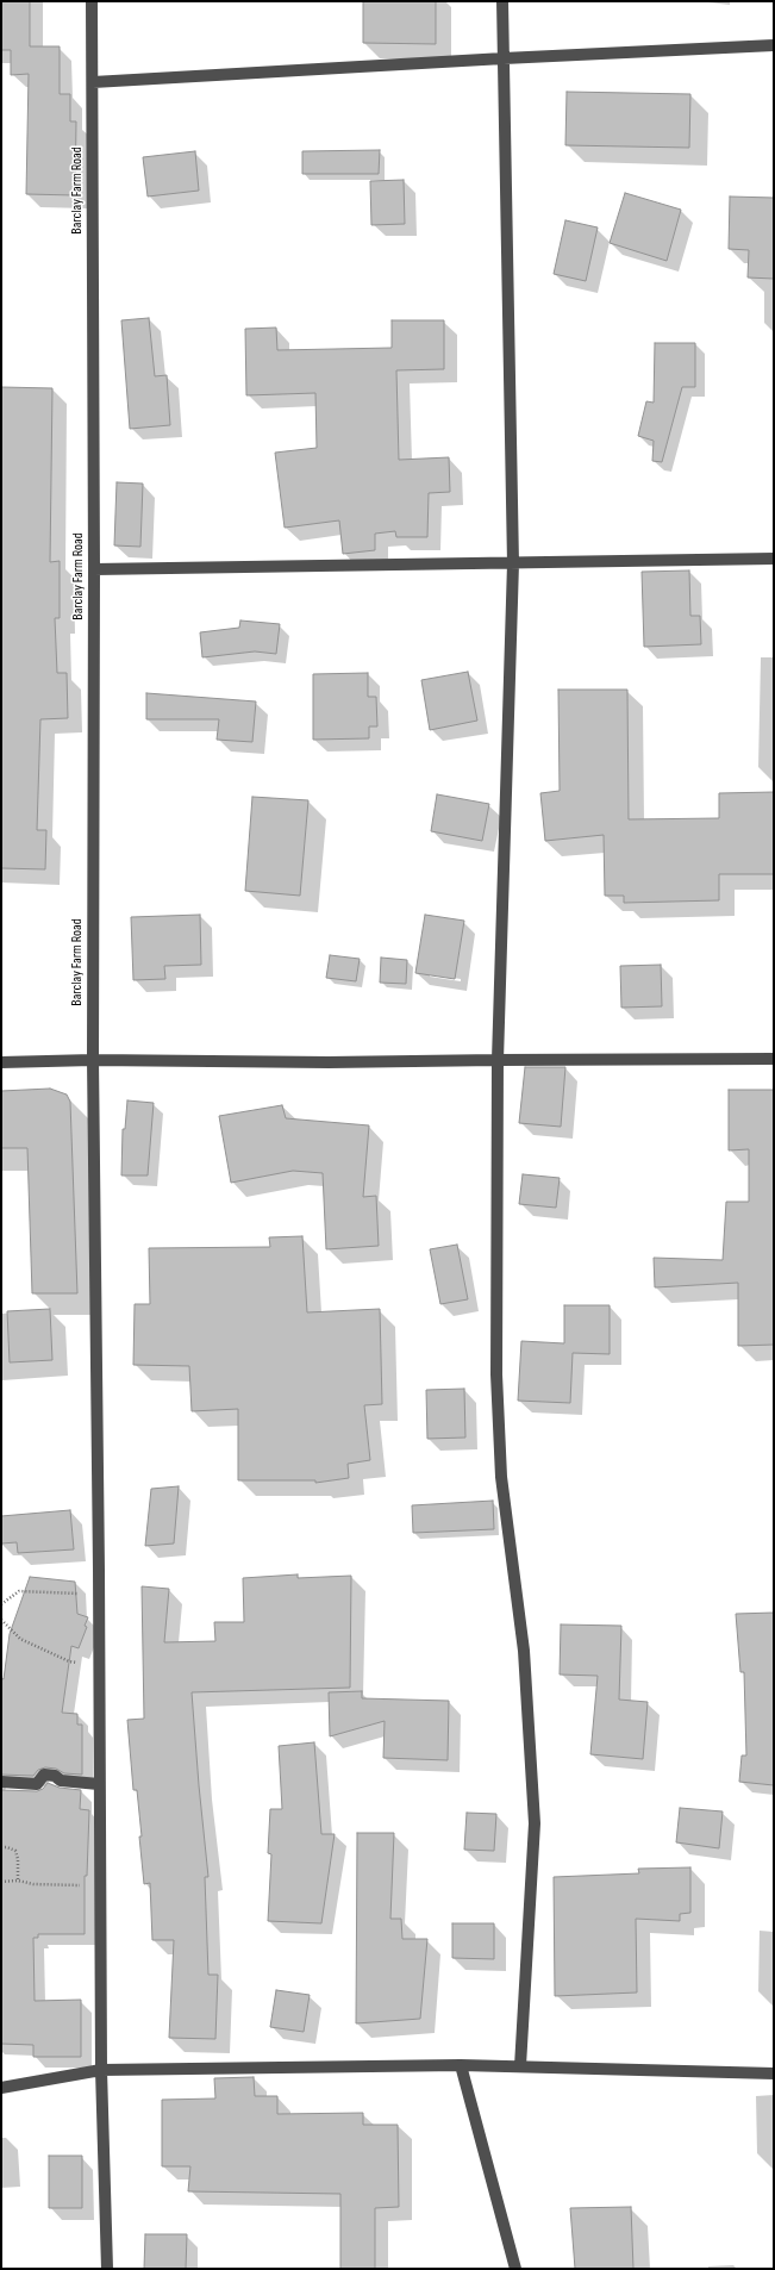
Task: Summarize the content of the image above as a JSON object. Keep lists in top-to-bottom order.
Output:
{
  "streets": {
    "street": ["Barclay Farm Road"]
  }
}
